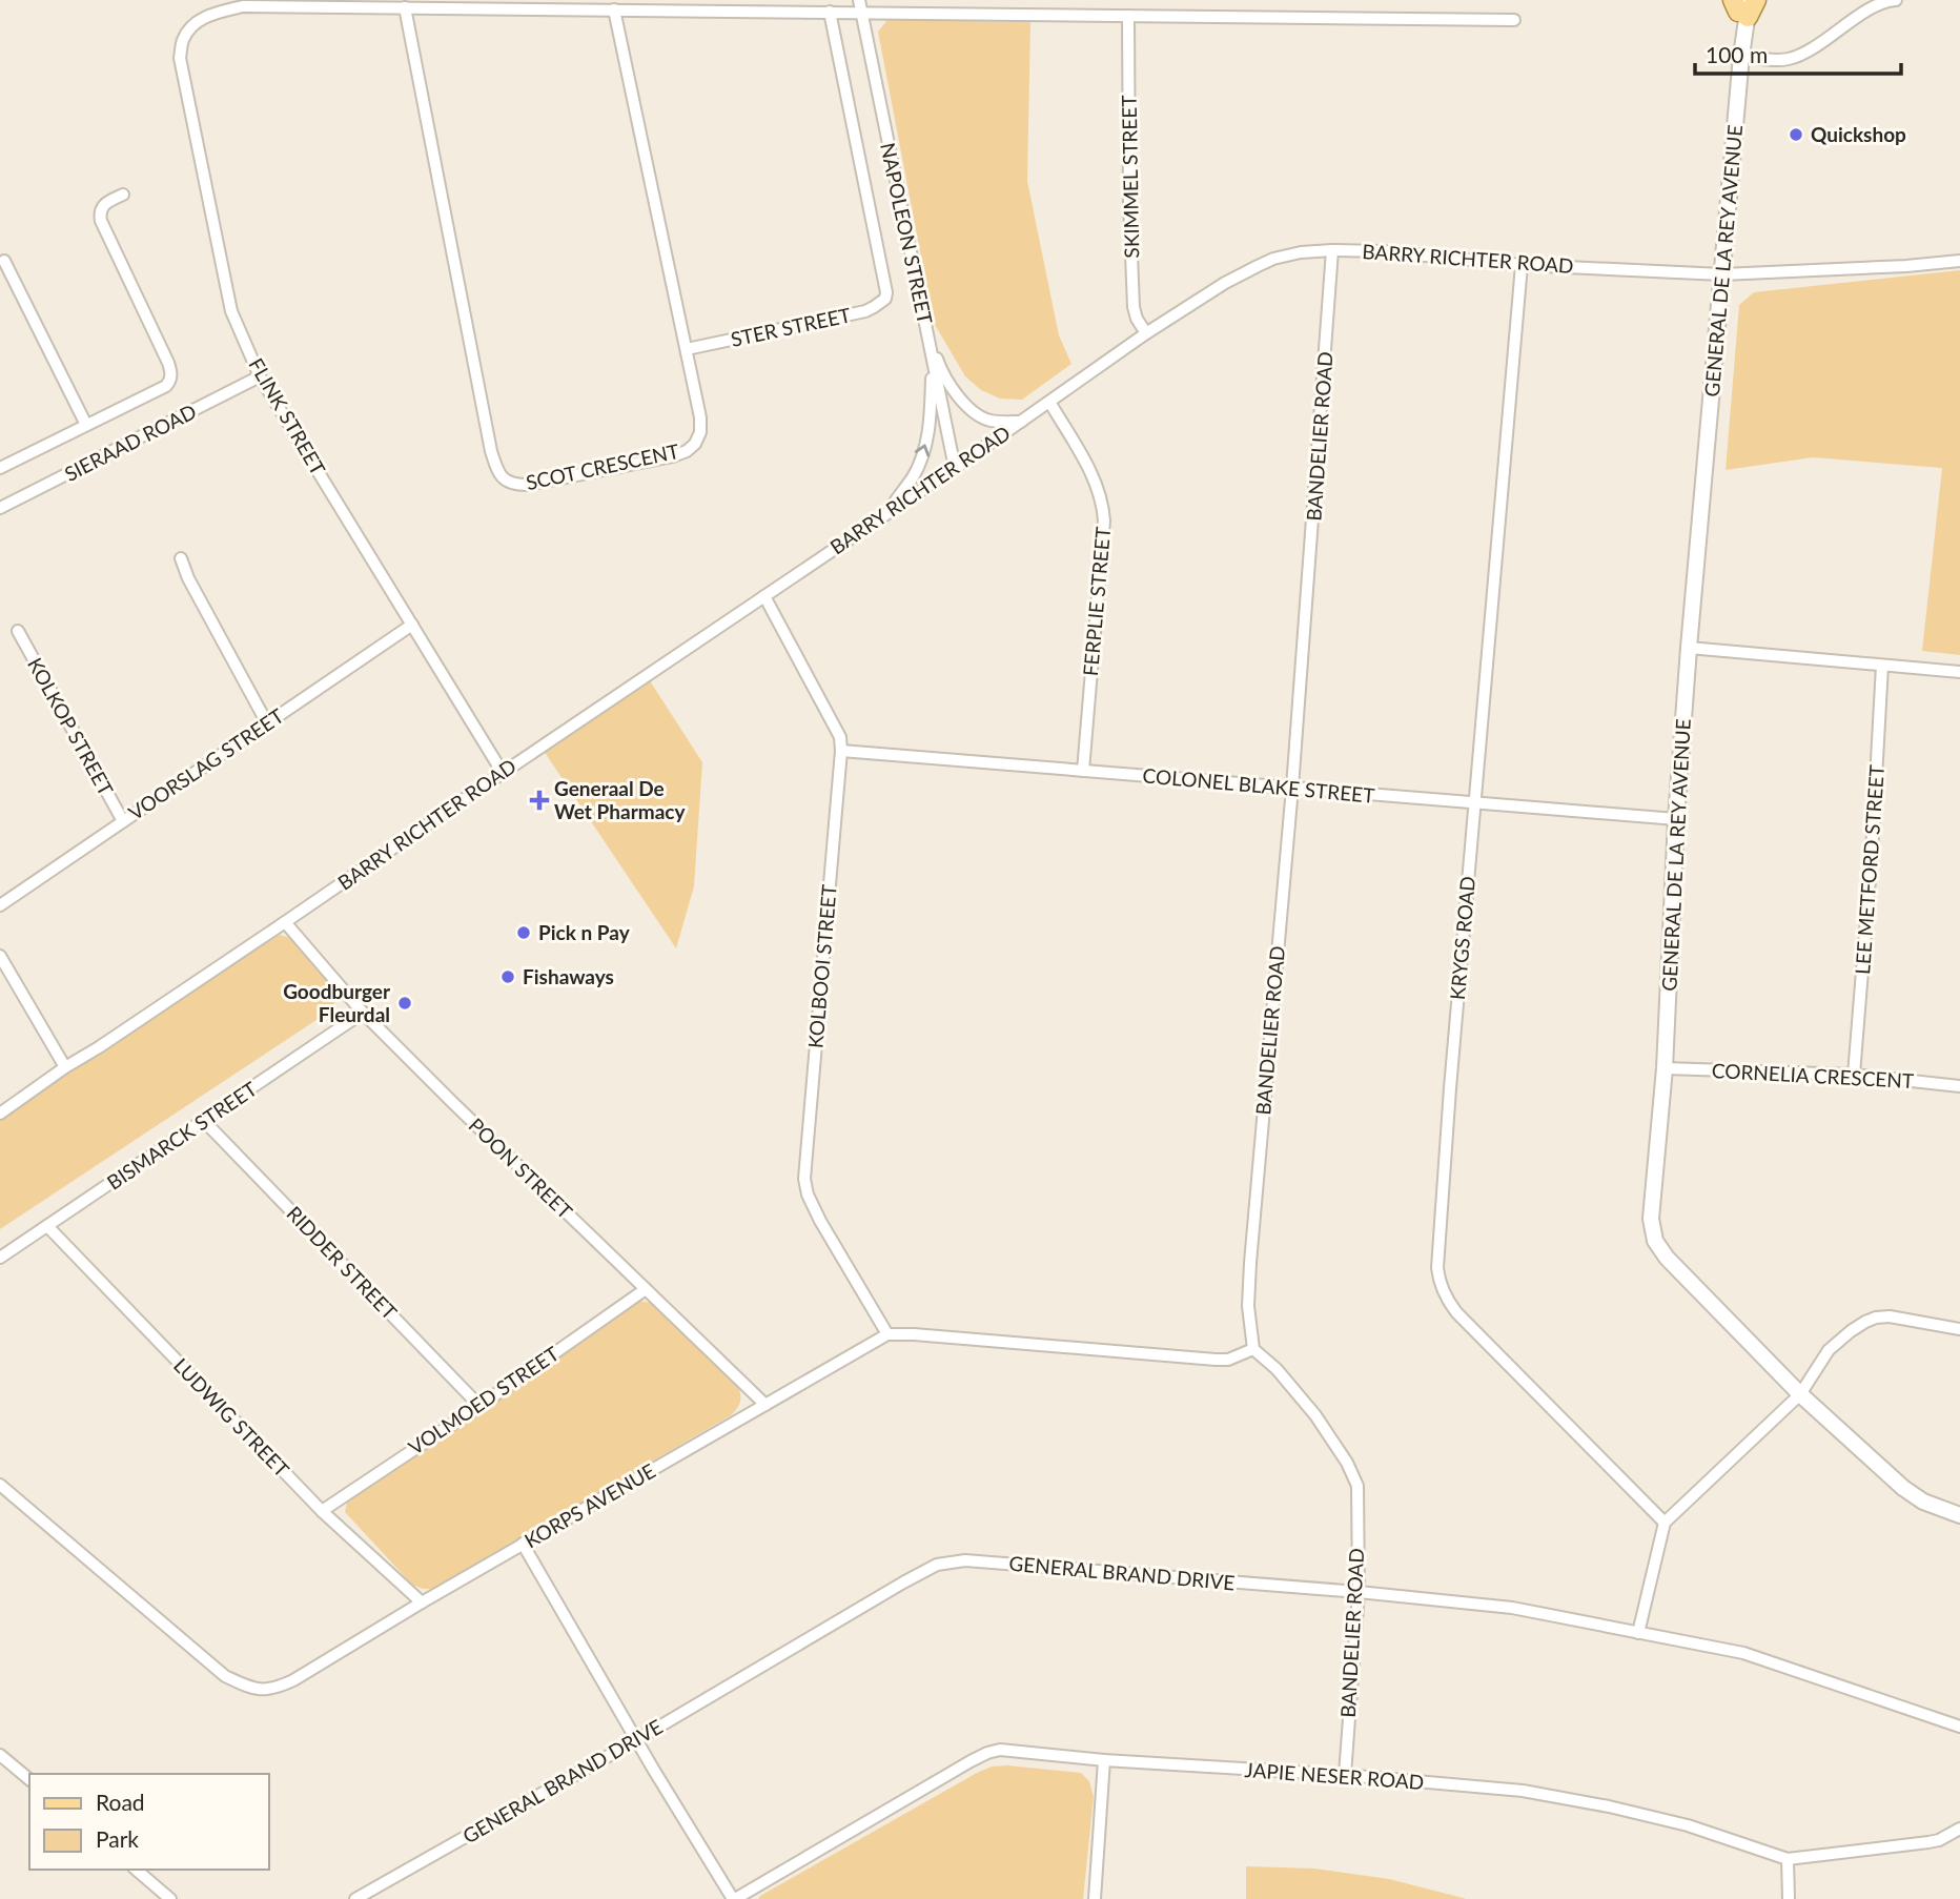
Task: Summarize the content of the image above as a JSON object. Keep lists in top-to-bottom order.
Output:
{
  "streets": {
    "street": [
      "SKIMMEL STREET",
      "NAPOLEON STREET",
      "BARRY RICHTER ROAD",
      "GENERAL DE LA REY AVENUE",
      "STER STREET",
      "FLINK STREET",
      "BANDELIER ROAD",
      "SIERAAD ROAD",
      "SCOT CRESCENT",
      "FERPLIE STREET",
      "KOLKOP STREET",
      "VOORSLAG STREET",
      "COLONEL BLAKE STREET",
      "LEE METFORD STREET",
      "KRYGS ROAD",
      "KOLBOOI STREET",
      "CORNELIA CRESCENT",
      "BISMARCK STREET",
      "POON STREET",
      "RIDDER STREET",
      "VOLMOED STREET",
      "LUDWIG STREET",
      "KORPS AVENUE",
      "GENERAL BRAND DRIVE",
      "JAPIE NESER ROAD"
    ]
  },
  "crossings": [
    ["SKIMMEL STREET", "BARRY RICHTER ROAD"],
    ["NAPOLEON STREET", "BARRY RICHTER ROAD"],
    ["NAPOLEON STREET", "STER STREET"],
    ["BARRY RICHTER ROAD", "GENERAL DE LA REY AVENUE"],
    ["BARRY RICHTER ROAD", "FLINK STREET"],
    ["BARRY RICHTER ROAD", "BANDELIER ROAD"],
    ["BARRY RICHTER ROAD", "FERPLIE STREET"],
    ["BARRY RICHTER ROAD", "KRYGS ROAD"],
    ["BARRY RICHTER ROAD", "KOLBOOI STREET"],
    ["BARRY RICHTER ROAD", "POON STREET"],
    ["GENERAL DE LA REY AVENUE", "COLONEL BLAKE STREET"],
    ["GENERAL DE LA REY AVENUE", "CORNELIA CRESCENT"],
    ["STER STREET", "SCOT CRESCENT"],
    ["FLINK STREET", "SIERAAD ROAD"],
    ["FLINK STREET", "SCOT CRESCENT"],
    ["FLINK STREET", "VOORSLAG STREET"],
    ["BANDELIER ROAD", "COLONEL BLAKE STREET"],
    ["BANDELIER ROAD", "GENERAL BRAND DRIVE"],
    ["BANDELIER ROAD", "JAPIE NESER ROAD"],
    ["FERPLIE STREET", "COLONEL BLAKE STREET"],
    ["KOLKOP STREET", "VOORSLAG STREET"],
    ["COLONEL BLAKE STREET", "KRYGS ROAD"],
    ["COLONEL BLAKE STREET", "KOLBOOI STREET"],
    ["LEE METFORD STREET", "CORNELIA CRESCENT"],
    ["KOLBOOI STREET", "KORPS AVENUE"],
    ["BISMARCK STREET", "POON STREET"],
    ["BISMARCK STREET", "RIDDER STREET"],
    ["BISMARCK STREET", "LUDWIG STREET"],
    ["POON STREET", "VOLMOED STREET"],
    ["POON STREET", "KORPS AVENUE"],
    ["RIDDER STREET", "VOLMOED STREET"],
    ["VOLMOED STREET", "LUDWIG STREET"],
    ["LUDWIG STREET", "KORPS AVENUE"]
  ],
  "places": {
    "other": [
      "Quickshop",
      "Pick n Pay",
      "Fishaways",
      "Goodburger Fleurdal"
    ],
    "health": ["Generaal De Wet Pharmacy"]
  },
  "legend": ["Road", "Park"],
  "scale_bar": "100 m"
}
